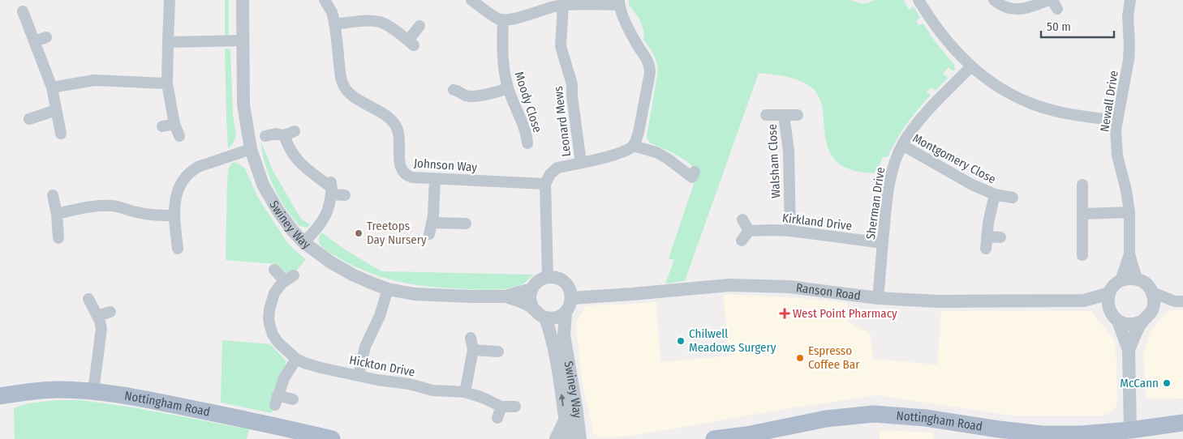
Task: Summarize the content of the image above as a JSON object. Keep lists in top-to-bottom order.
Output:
{
  "streets": {
    "main road": ["Nottingham Road"],
    "street": [
      "Newall Drive",
      "Moody Close",
      "Leonard Mews",
      "Montgomery Close",
      "Walsham Close",
      "Johnson Way",
      "Sherman Drive",
      "Kirkland Drive",
      "Swiney Way",
      "Ranson Road",
      "Hickton Drive"
    ]
  },
  "crossings": [
    ["Newall Drive", "Ranson Road"],
    ["Montgomery Close", "Sherman Drive"],
    ["Walsham Close", "Kirkland Drive"],
    ["Sherman Drive", "Kirkland Drive"],
    ["Sherman Drive", "Ranson Road"],
    ["Swiney Way", "Ranson Road"]
  ],
  "places": {
    "other": [
      "Treetops Day Nursery",
      "Chilwell Meadows Surgery",
      "Espresso Coffee Bar",
      "McCann"
    ],
    "health": ["West Point Pharmacy"]
  },
  "scale_bar": "50 m"
}
